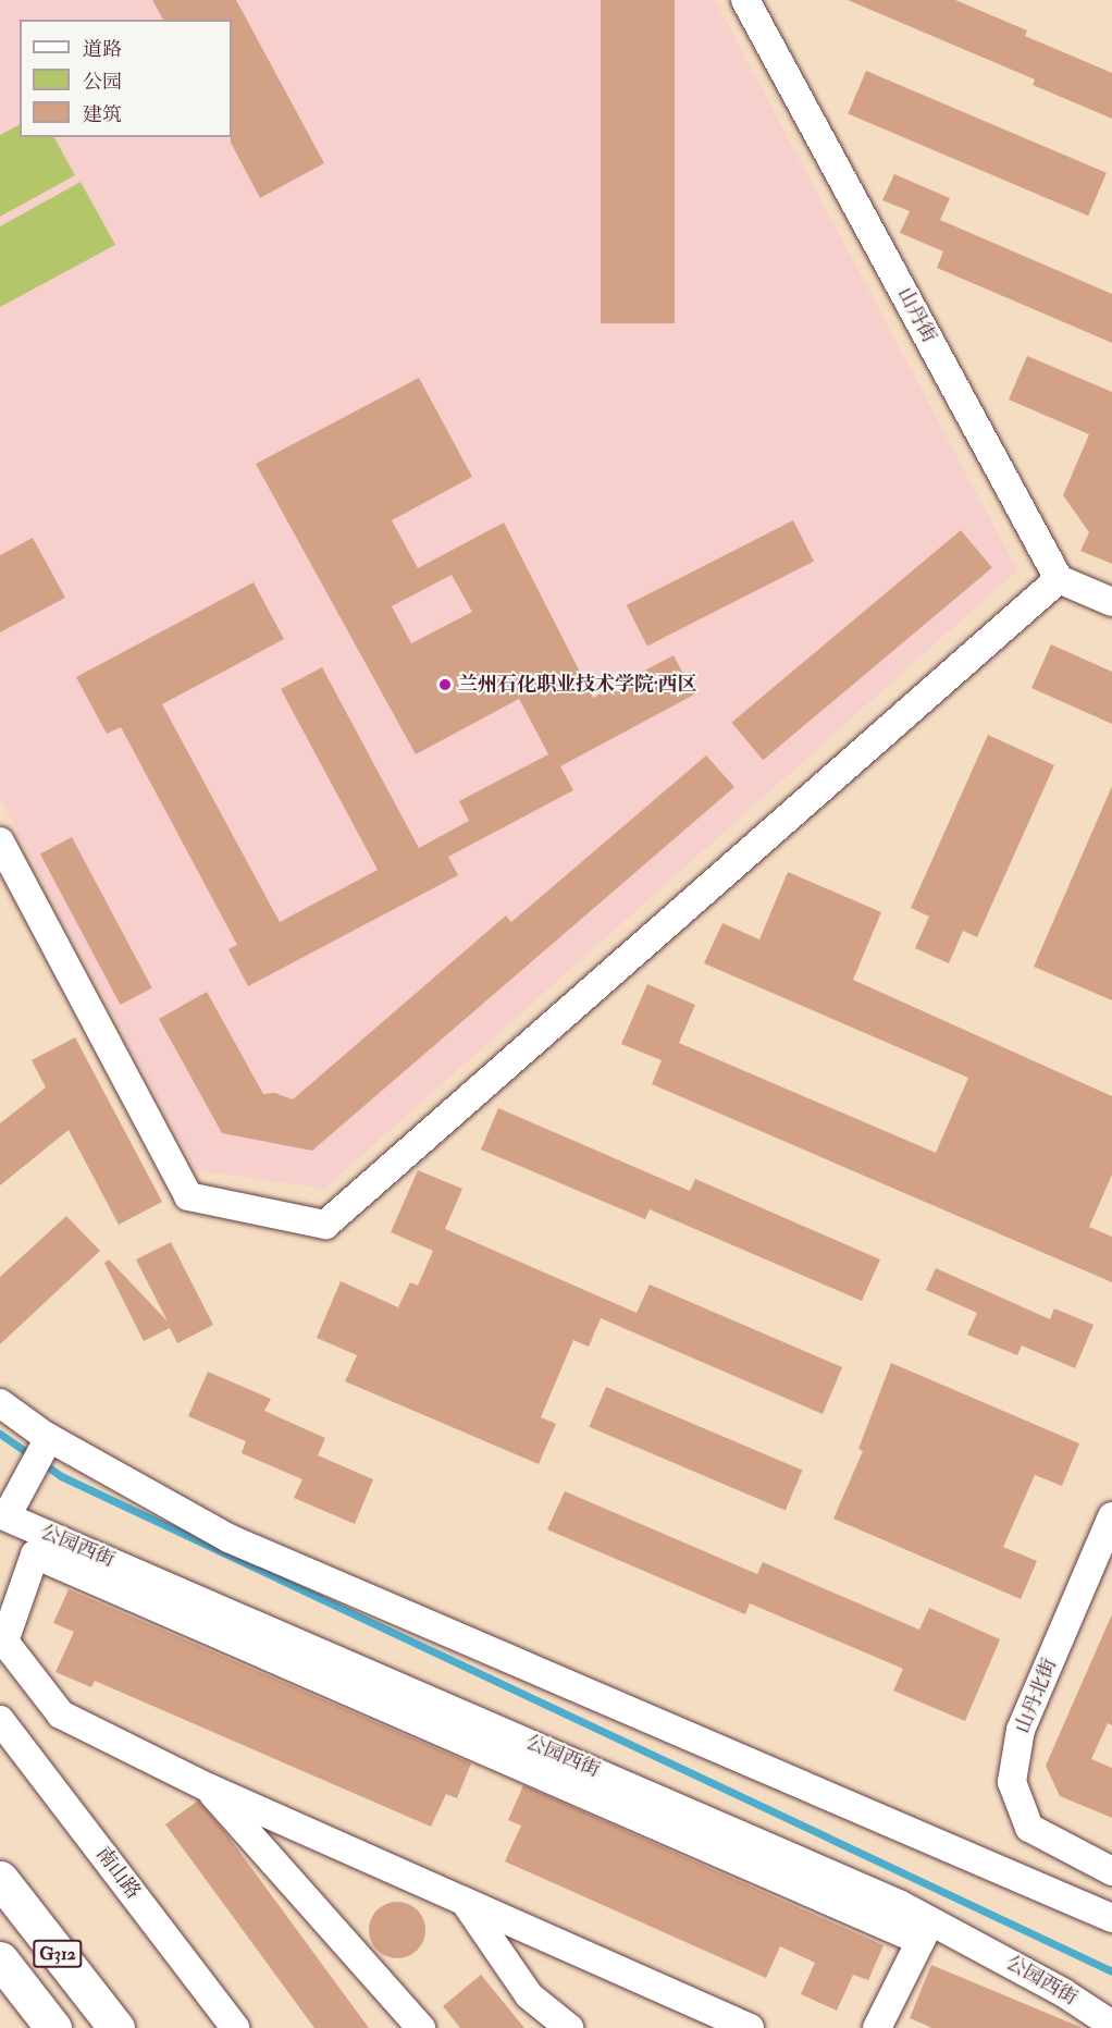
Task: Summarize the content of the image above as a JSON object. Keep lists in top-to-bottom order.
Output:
{
  "streets": {
    "highway": ["G312"],
    "street": [
      "山丹街",
      "公园西街",
      "山丹北街",
      "南山路"
    ]
  },
  "places": ["兰州石化职业技术学院·西区"],
  "legend": ["道路", "公园", "建筑"]
}
